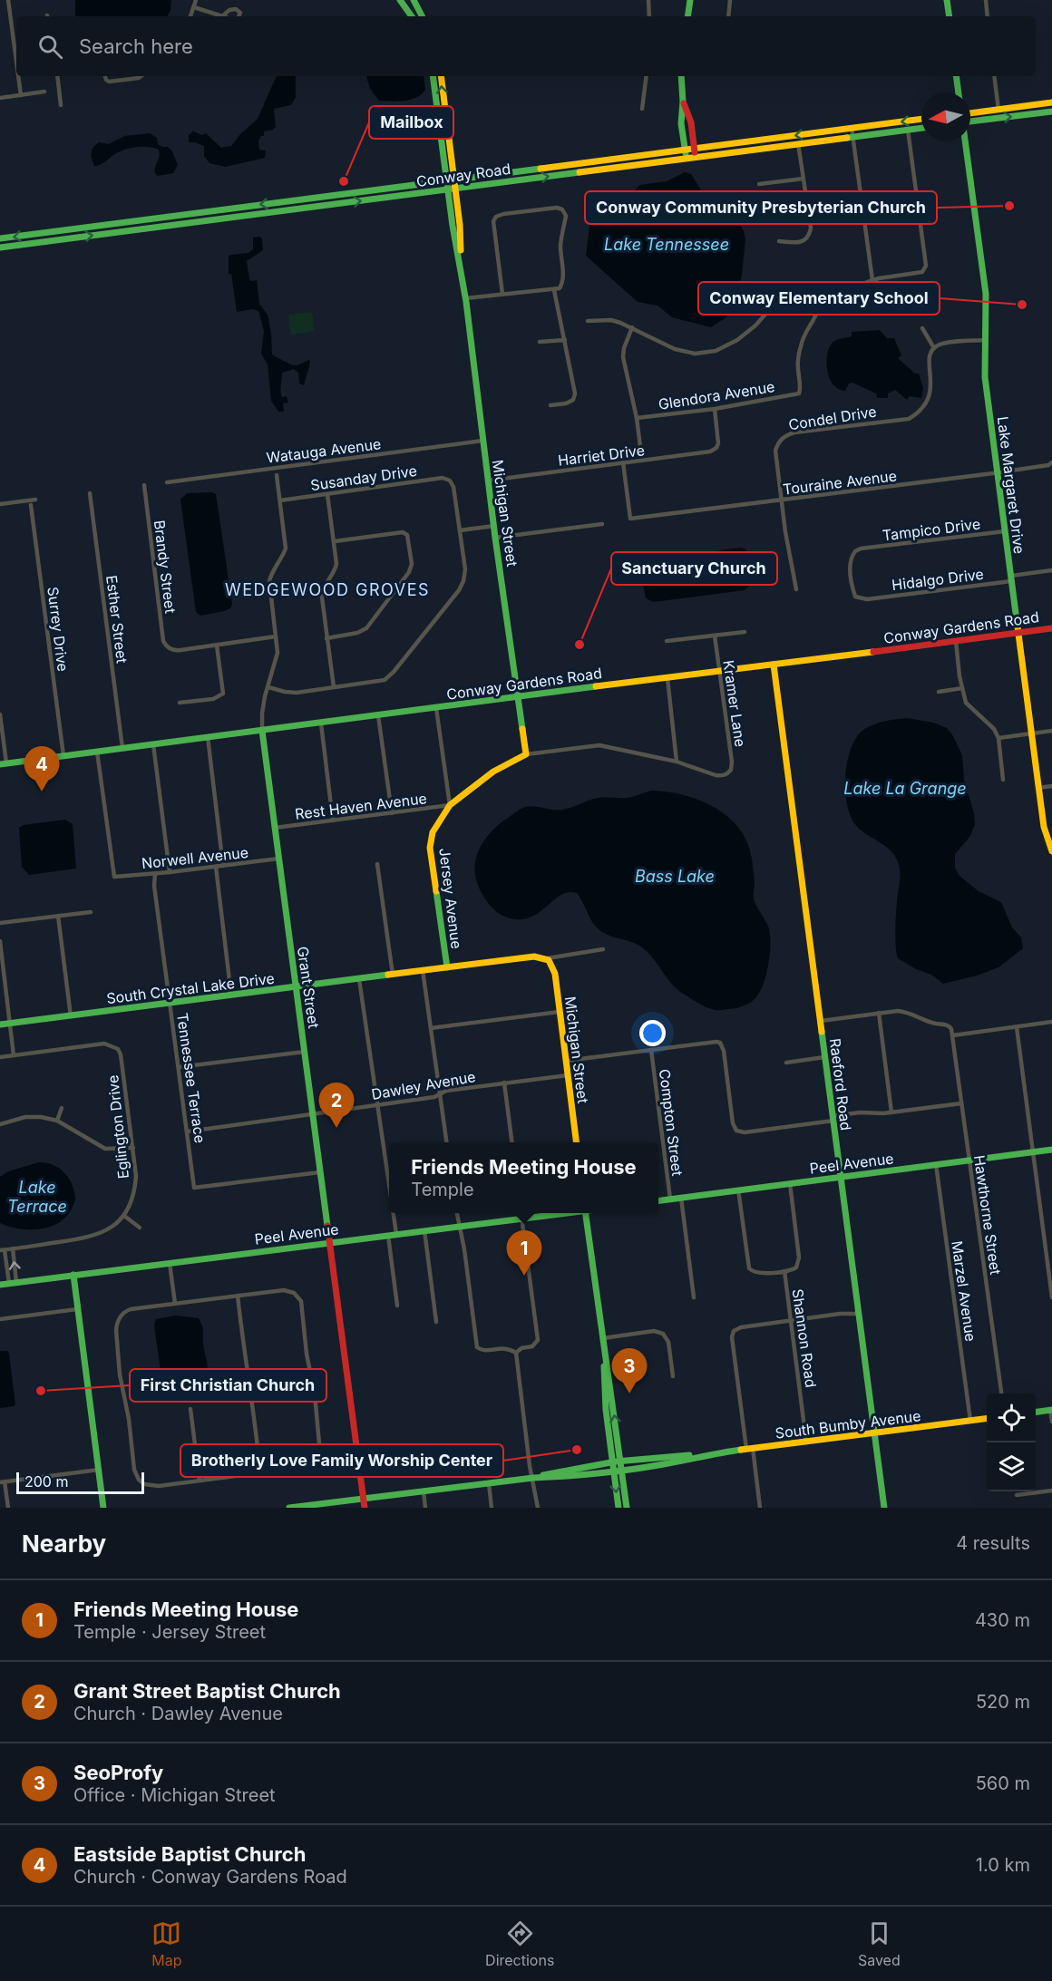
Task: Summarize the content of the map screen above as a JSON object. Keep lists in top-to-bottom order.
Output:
{
  "streets": {
    "street": [
      "Conway Road",
      "Glendora Avenue",
      "Condel Drive",
      "Watauga Avenue",
      "Harriet Drive",
      "Susanday Drive",
      "Touraine Avenue",
      "Lake Margaret Drive",
      "Michigan Street",
      "Tampico Drive",
      "Brandy Street",
      "Hidalgo Drive",
      "Esther Street",
      "Conway Gardens Road",
      "Surrey Drive",
      "Kramer Lane",
      "Rest Haven Avenue",
      "Norwell Avenue",
      "Jersey Avenue",
      "Grant Street",
      "South Crystal Lake Drive",
      "Tennessee Terrace",
      "Raeford Road",
      "Dawley Avenue",
      "Compton Street",
      "Eglington Drive",
      "Peel Avenue",
      "Hawthorne Street",
      "Marzel Avenue",
      "Shannon Road",
      "South Bumby Avenue"
    ]
  },
  "crossings": [
    ["Conway Road", "Michigan Street"],
    ["Glendora Avenue", "Harriet Drive"],
    ["Condel Drive", "Touraine Avenue"],
    ["Watauga Avenue", "Michigan Street"],
    ["Harriet Drive", "Touraine Avenue"],
    ["Harriet Drive", "Michigan Street"],
    ["Susanday Drive", "Grant Street"],
    ["Touraine Avenue", "Lake Margaret Drive"],
    ["Lake Margaret Drive", "Tampico Drive"],
    ["Lake Margaret Drive", "Hidalgo Drive"],
    ["Lake Margaret Drive", "Conway Gardens Road"],
    ["Michigan Street", "Conway Gardens Road"],
    ["Michigan Street", "South Crystal Lake Drive"],
    ["Michigan Street", "Dawley Avenue"],
    ["Tampico Drive", "Hidalgo Drive"],
    ["Esther Street", "Conway Gardens Road"],
    ["Conway Gardens Road", "Surrey Drive"],
    ["Conway Gardens Road", "Kramer Lane"],
    ["Conway Gardens Road", "Norwell Avenue"],
    ["Conway Gardens Road", "Grant Street"],
    ["Conway Gardens Road", "Raeford Road"],
    ["Rest Haven Avenue", "Jersey Avenue"],
    ["Rest Haven Avenue", "Grant Street"],
    ["Norwell Avenue", "Grant Street"],
    ["Norwell Avenue", "Tennessee Terrace"],
    ["Jersey Avenue", "South Crystal Lake Drive"],
    ["Grant Street", "South Crystal Lake Drive"],
    ["Grant Street", "Tennessee Terrace"],
    ["Grant Street", "Dawley Avenue"],
    ["Grant Street", "Peel Avenue"],
    ["Grant Street", "South Bumby Avenue"],
    ["South Crystal Lake Drive", "Tennessee Terrace"],
    ["Tennessee Terrace", "Dawley Avenue"],
    ["Raeford Road", "Peel Avenue"],
    ["Raeford Road", "South Bumby Avenue"],
    ["Compton Street", "Peel Avenue"],
    ["Peel Avenue", "Hawthorne Street"],
    ["Peel Avenue", "Marzel Avenue"],
    ["Peel Avenue", "Shannon Road"],
    ["Marzel Avenue", "South Bumby Avenue"],
    ["Shannon Road", "South Bumby Avenue"]
  ],
  "districts": ["WEDGEWOOD GROVES"],
  "water": [
    "Lake Tennessee",
    "Lake La Grange",
    "Bass Lake",
    "Lake Terrace"
  ],
  "places": [
    "Mailbox",
    "Conway Community Presbyterian Church",
    "Conway Elementary School",
    "Sanctuary Church",
    "First Christian Church",
    "Brotherly Love Family Worship Center"
  ],
  "scale_bar": "200 m",
  "north": "left",
  "page": {
    "search": "Search here",
    "pins": [
      "4",
      "2",
      "1",
      "3"
    ],
    "popup": ["Friends Meeting House", "Temple"],
    "scale": "200 m",
    "heading": ["Nearby", "4 results"],
    "list": [
      {
        "mark": "1",
        "name": "Friends Meeting House",
        "note": "Temple · Jersey Street",
        "value": "430 m"
      },
      {
        "mark": "2",
        "name": "Grant Street Baptist Church",
        "note": "Church · Dawley Avenue",
        "value": "520 m"
      },
      {
        "mark": "3",
        "name": "SeoProfy",
        "note": "Office · Michigan Street",
        "value": "560 m"
      },
      {
        "mark": "4",
        "name": "Eastside Baptist Church",
        "note": "Church · Conway Gardens Road",
        "value": "1.0 km"
      }
    ],
    "nav": ["Map", "Directions", "Saved"]
  }
}
